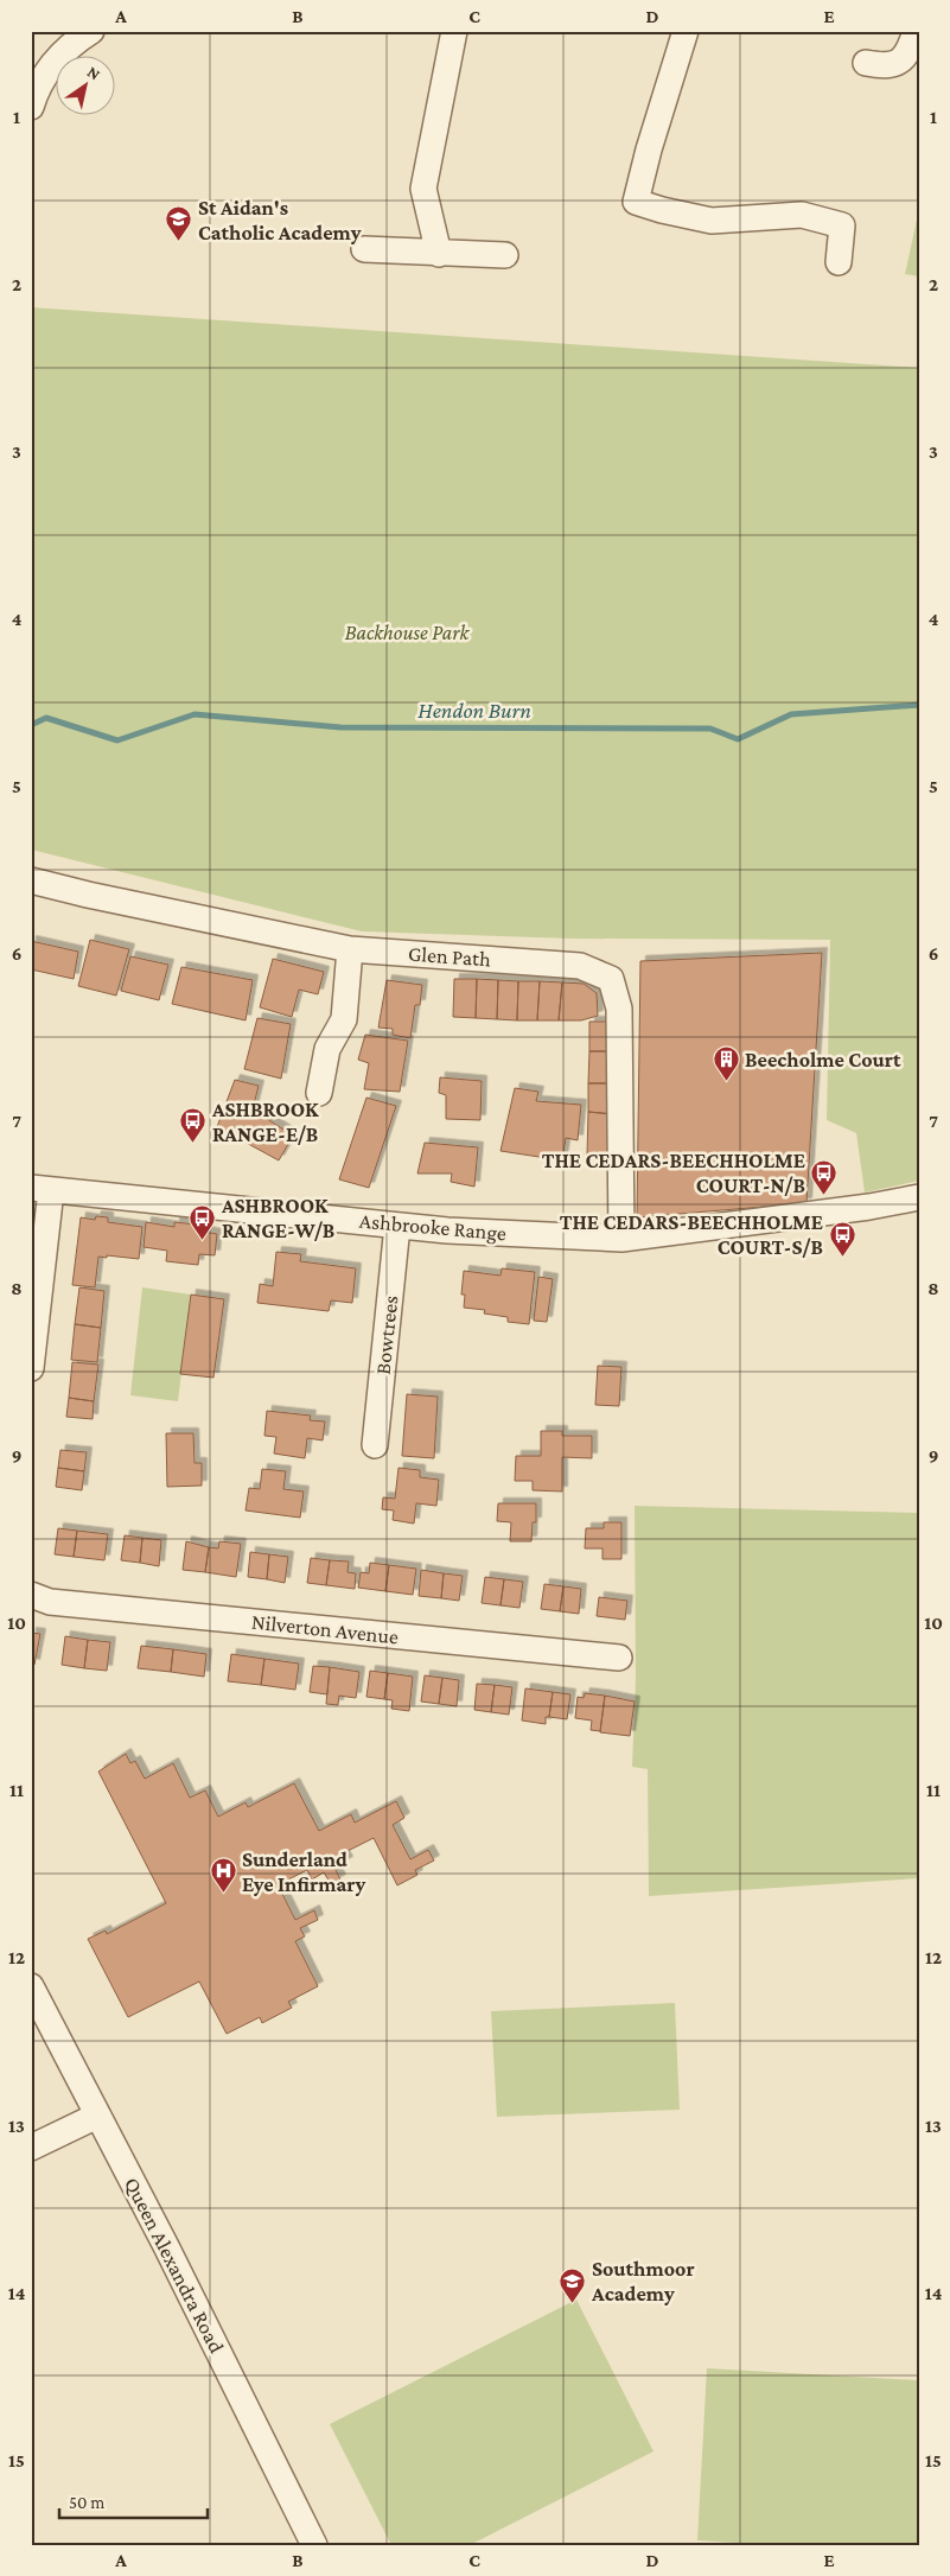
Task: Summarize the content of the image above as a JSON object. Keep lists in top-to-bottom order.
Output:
{
  "streets": {
    "street": [
      "Glen Path",
      "Ashbrooke Range",
      "Bowtrees",
      "Nilverton Avenue",
      "Queen Alexandra Road"
    ]
  },
  "crossings": [
    ["Glen Path", "Ashbrooke Range"],
    ["Ashbrooke Range", "Bowtrees"]
  ],
  "water": ["Hendon Burn"],
  "parks": ["Backhouse Park"],
  "places": {
    "school or university": ["St Aidan's Catholic Academy", "Southmoor Academy"],
    "building": ["Beecholme Court"],
    "bus stop": [
      "ASHBROOK RANGE-E/B",
      "THE CEDARS-BEECHHOLME COURT-N/B",
      "ASHBROOK RANGE-W/B",
      "THE CEDARS-BEECHHOLME COURT-S/B"
    ],
    "hospital": ["Sunderland Eye Infirmary"]
  },
  "scale_bar": "50 m",
  "north": "top right",
  "grid": {
    "columns": [
      "A",
      "B",
      "C",
      "D",
      "E"
    ],
    "rows": [
      "1",
      "2",
      "3",
      "4",
      "5",
      "6",
      "7",
      "8",
      "9",
      "10",
      "11",
      "12",
      "13",
      "14",
      "15"
    ]
  }
}
